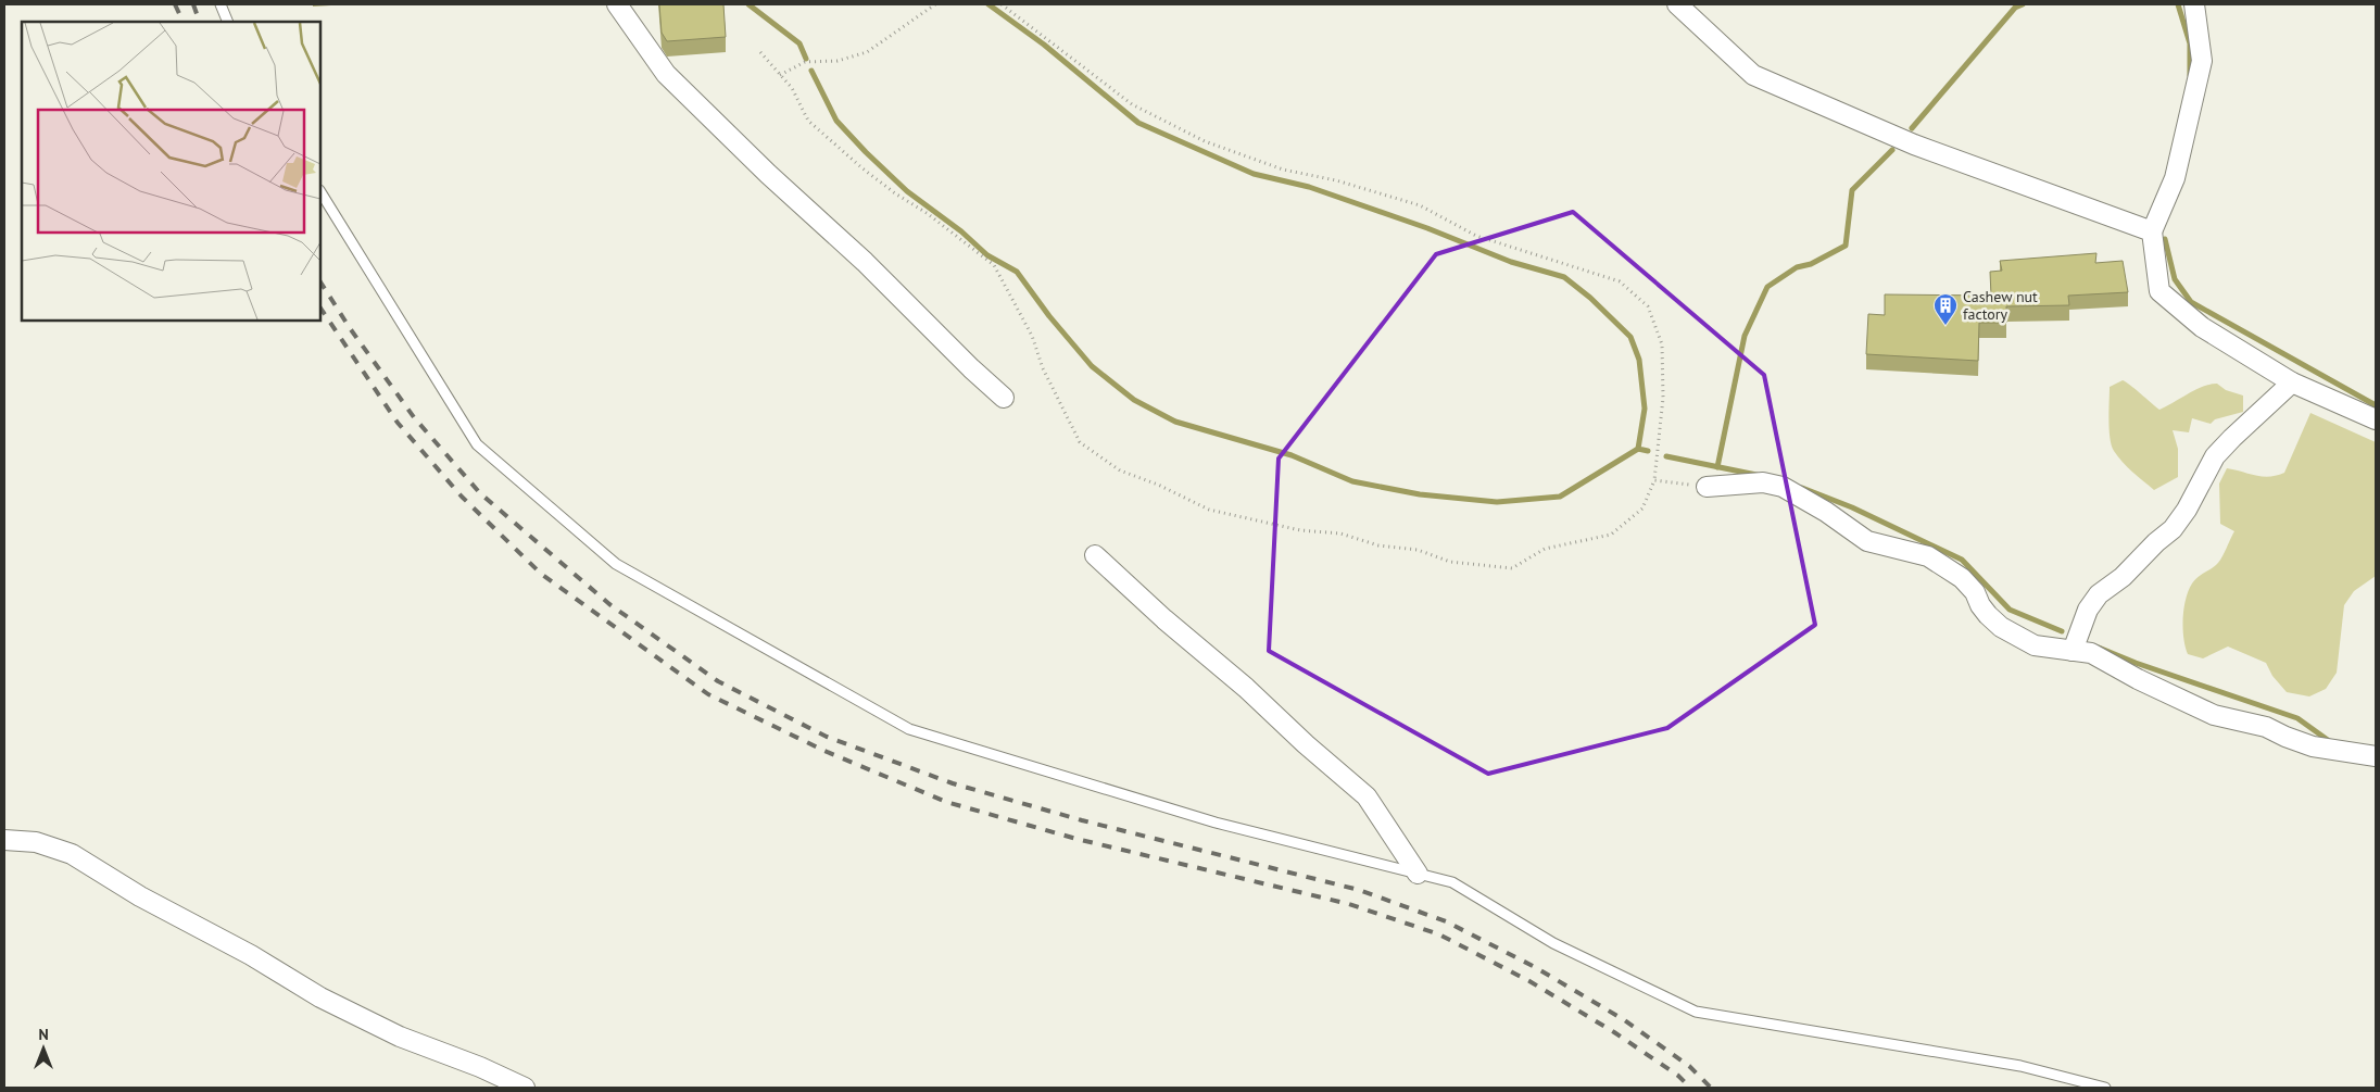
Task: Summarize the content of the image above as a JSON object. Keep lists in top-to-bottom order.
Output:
{
  "places": {
    "building": ["Cashew nut factory"]
  },
  "north": "top"
}
